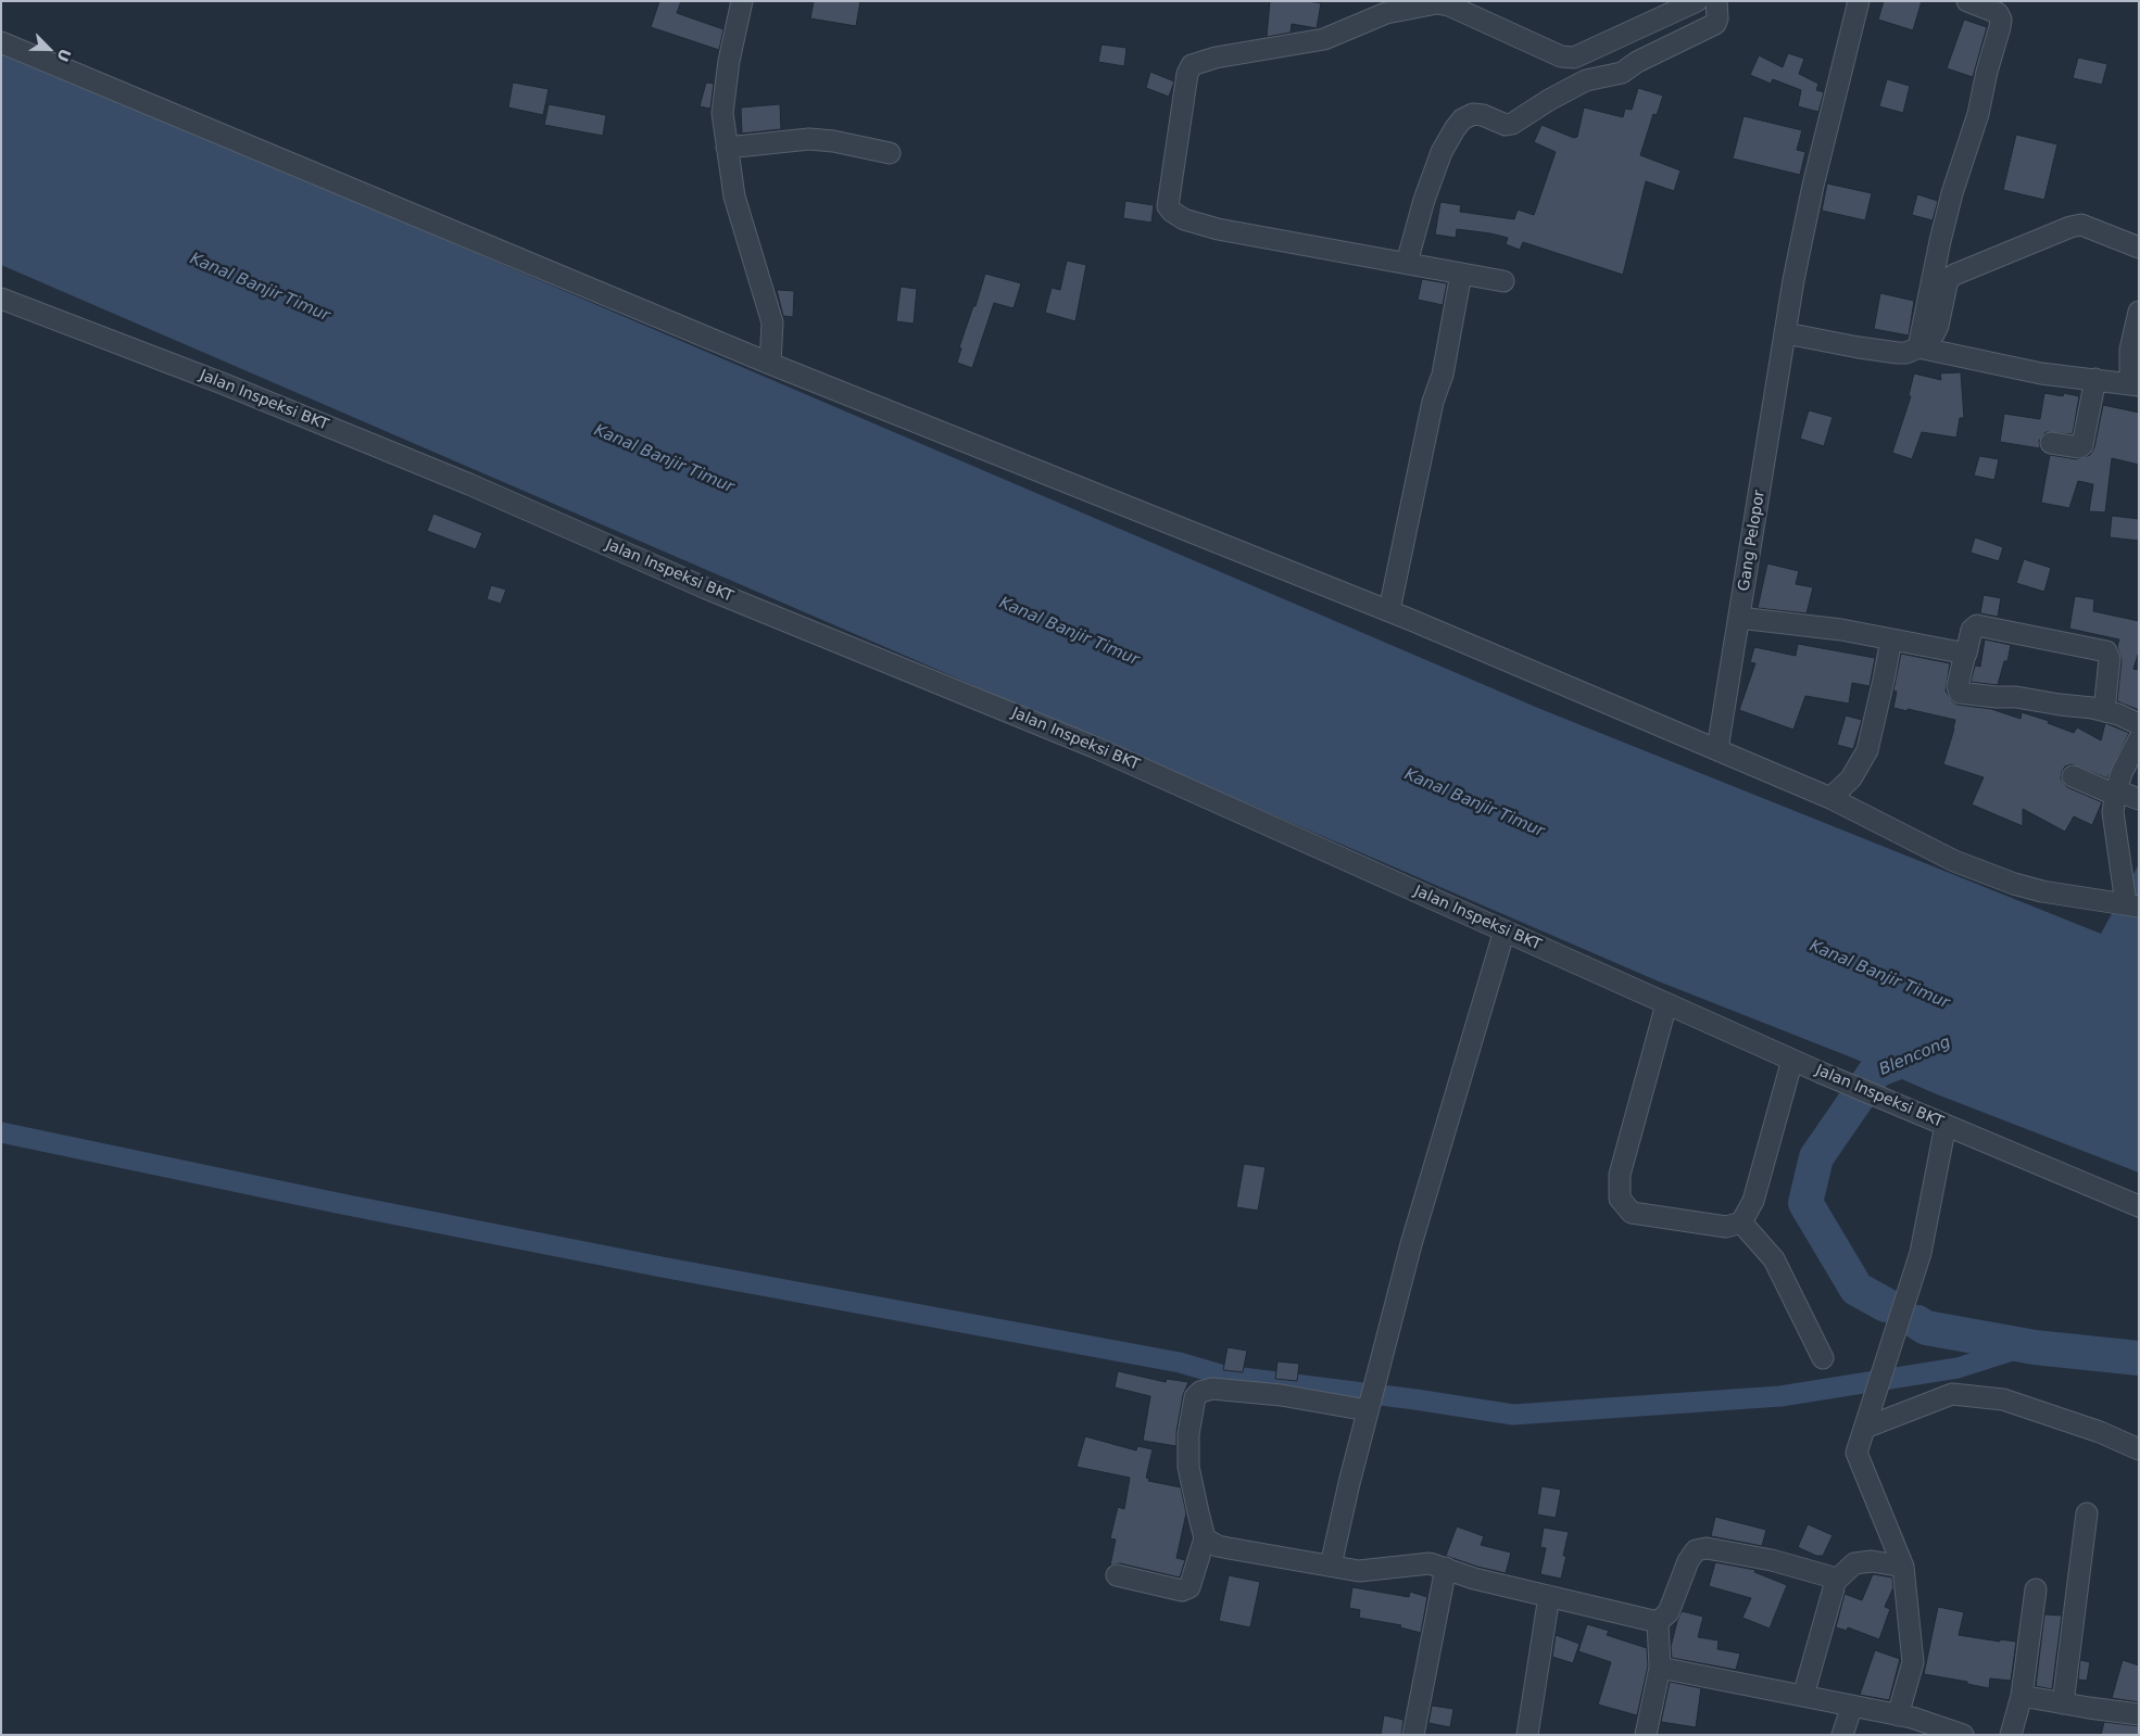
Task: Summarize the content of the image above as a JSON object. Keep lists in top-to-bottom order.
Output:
{
  "streets": {
    "street": ["Jalan Inspeksi BKT", "Gang Pelopor"]
  },
  "water": ["Kanal Banjir Timur", "Blencong"],
  "north": "bottom right"
}
